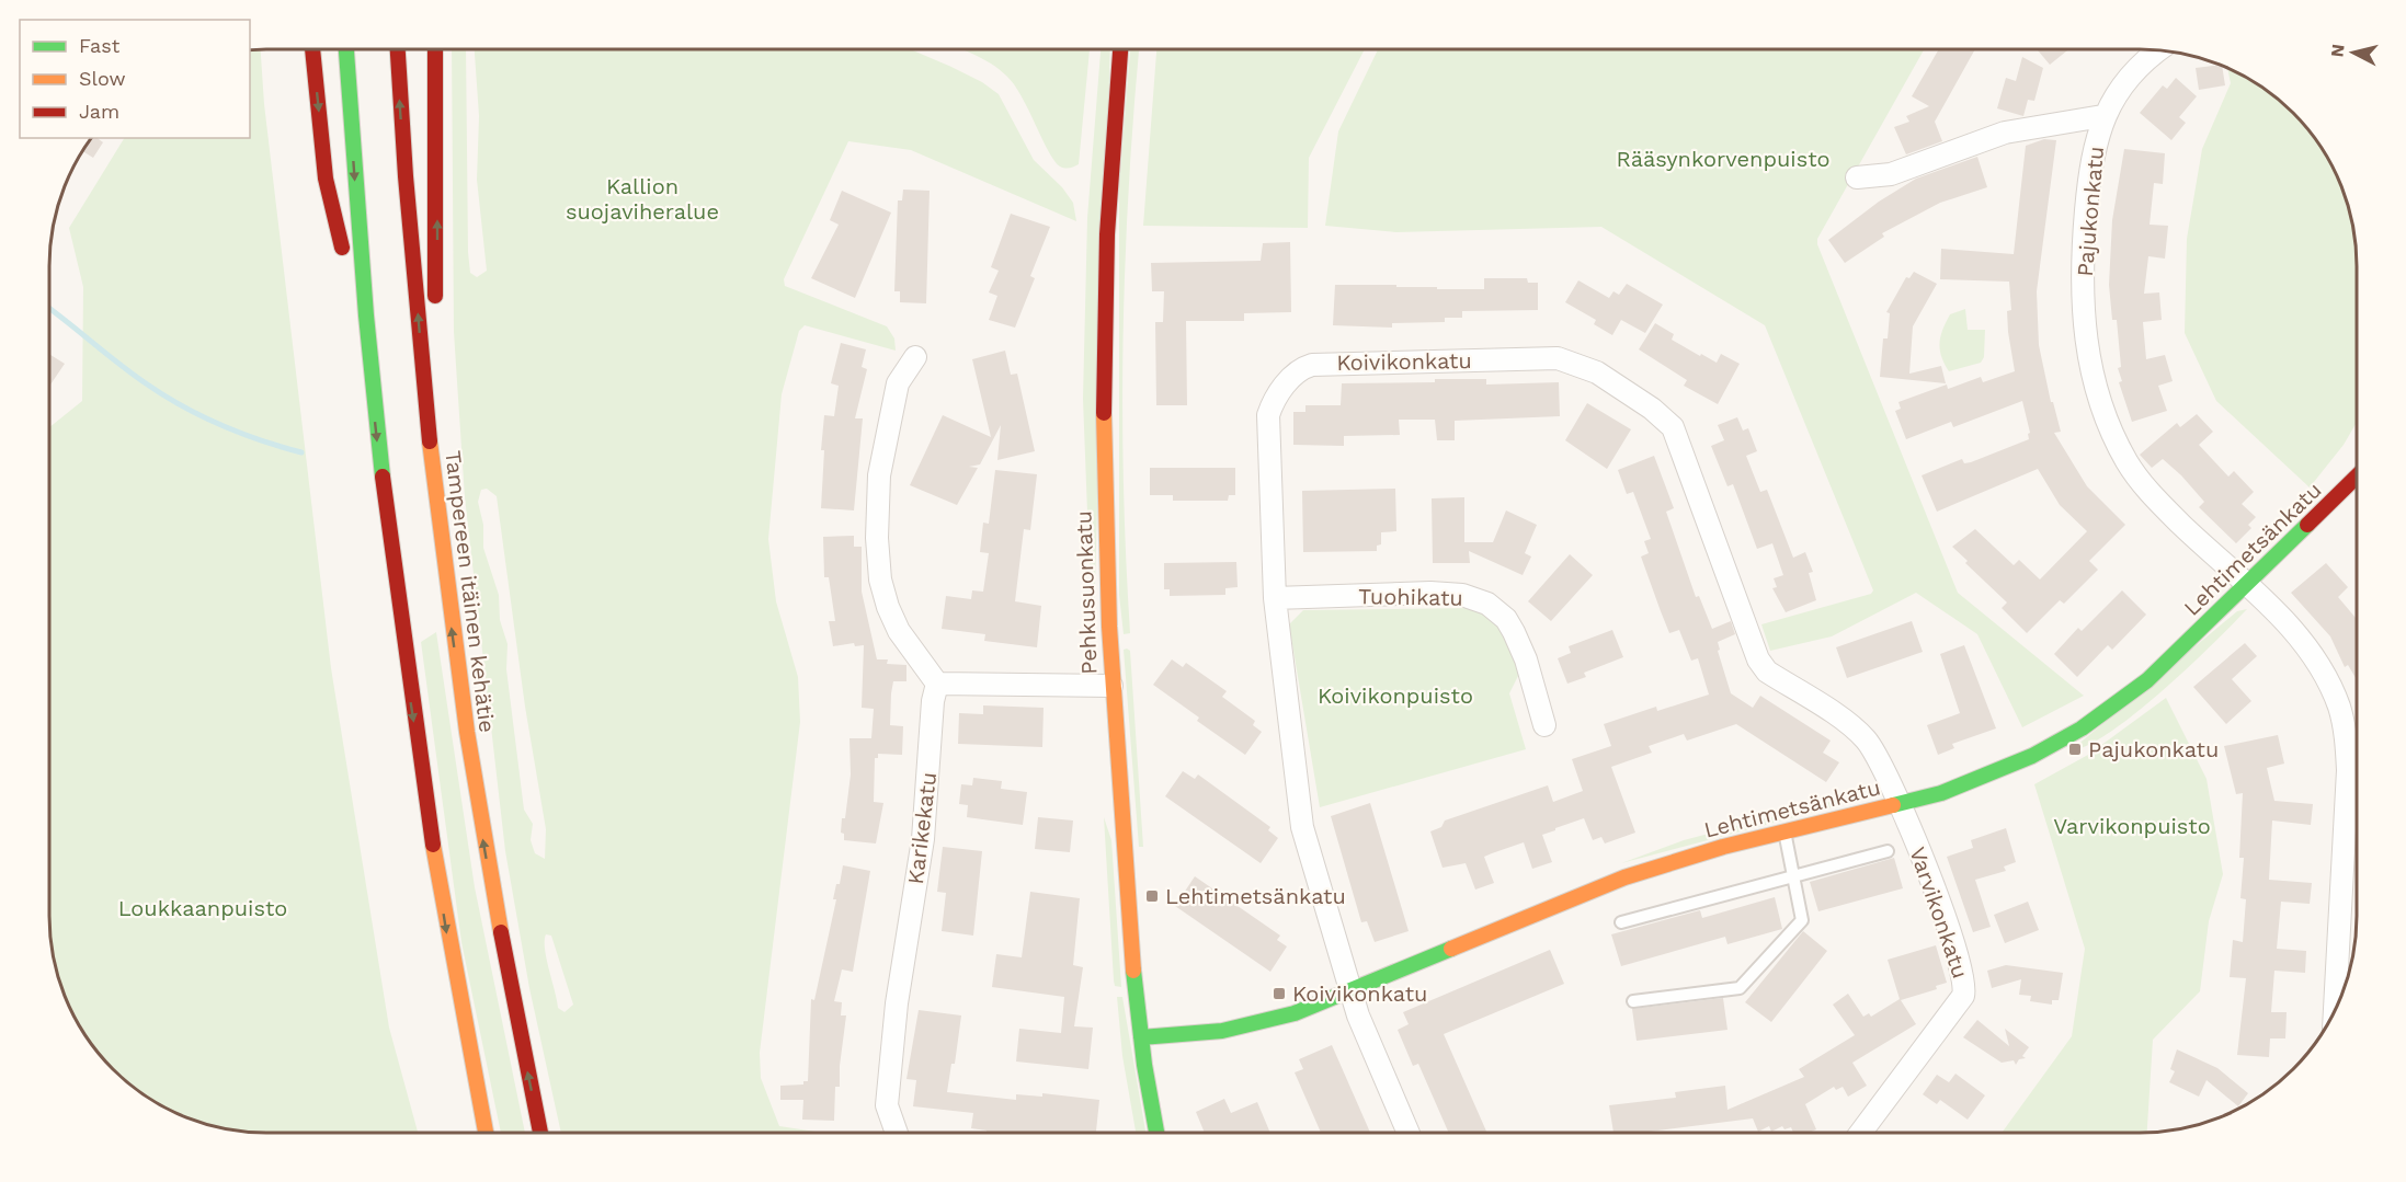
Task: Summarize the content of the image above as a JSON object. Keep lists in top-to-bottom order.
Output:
{
  "streets": {
    "main road": ["Lehtimetsänkatu", "Tampereen itäinen kehätie", "Pehkusuonkatu"],
    "street": [
      "Pajukonkatu",
      "Koivikonkatu",
      "Tuohikatu",
      "Karikekatu",
      "Varvikonkatu"
    ]
  },
  "crossings": [
    ["Pajukonkatu", "Lehtimetsänkatu"],
    ["Koivikonkatu", "Lehtimetsänkatu"],
    ["Koivikonkatu", "Tuohikatu"],
    ["Koivikonkatu", "Varvikonkatu"],
    ["Lehtimetsänkatu", "Pehkusuonkatu"],
    ["Lehtimetsänkatu", "Varvikonkatu"]
  ],
  "parks": [
    "Rääsynkorvenpuisto",
    "Kallion suojaviheralue",
    "Koivikonpuisto",
    "Varvikonpuisto",
    "Loukkaanpuisto"
  ],
  "places": {
    "transit": ["Pajukonkatu", "Lehtimetsänkatu", "Koivikonkatu"]
  },
  "legend": ["Fast", "Slow", "Jam"],
  "north": "left"
}
